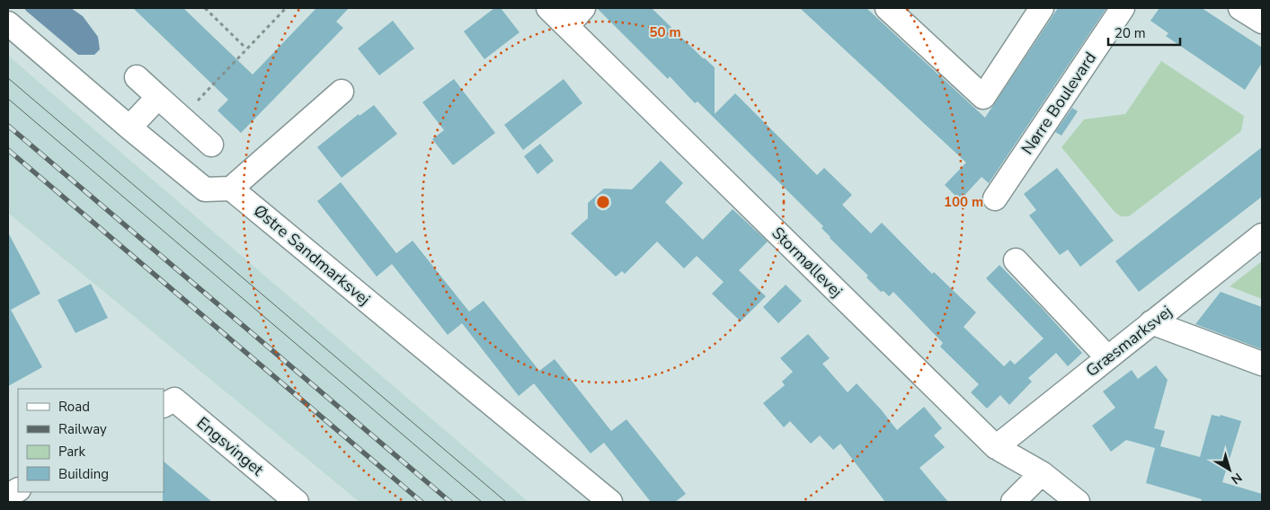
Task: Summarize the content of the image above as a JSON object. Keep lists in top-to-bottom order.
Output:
{
  "streets": {
    "street": [
      "Nørre Boulevard",
      "Østre Sandmarksvej",
      "Stormøllevej",
      "Græsmarksvej",
      "Engsvinget"
    ]
  },
  "crossings": [
    ["Stormøllevej", "Græsmarksvej"]
  ],
  "legend": [
    "Road",
    "Railway",
    "Park",
    "Building"
  ],
  "scale_bar": "20 m",
  "north": "bottom right",
  "rings": ["50 m", "100 m"]
}
